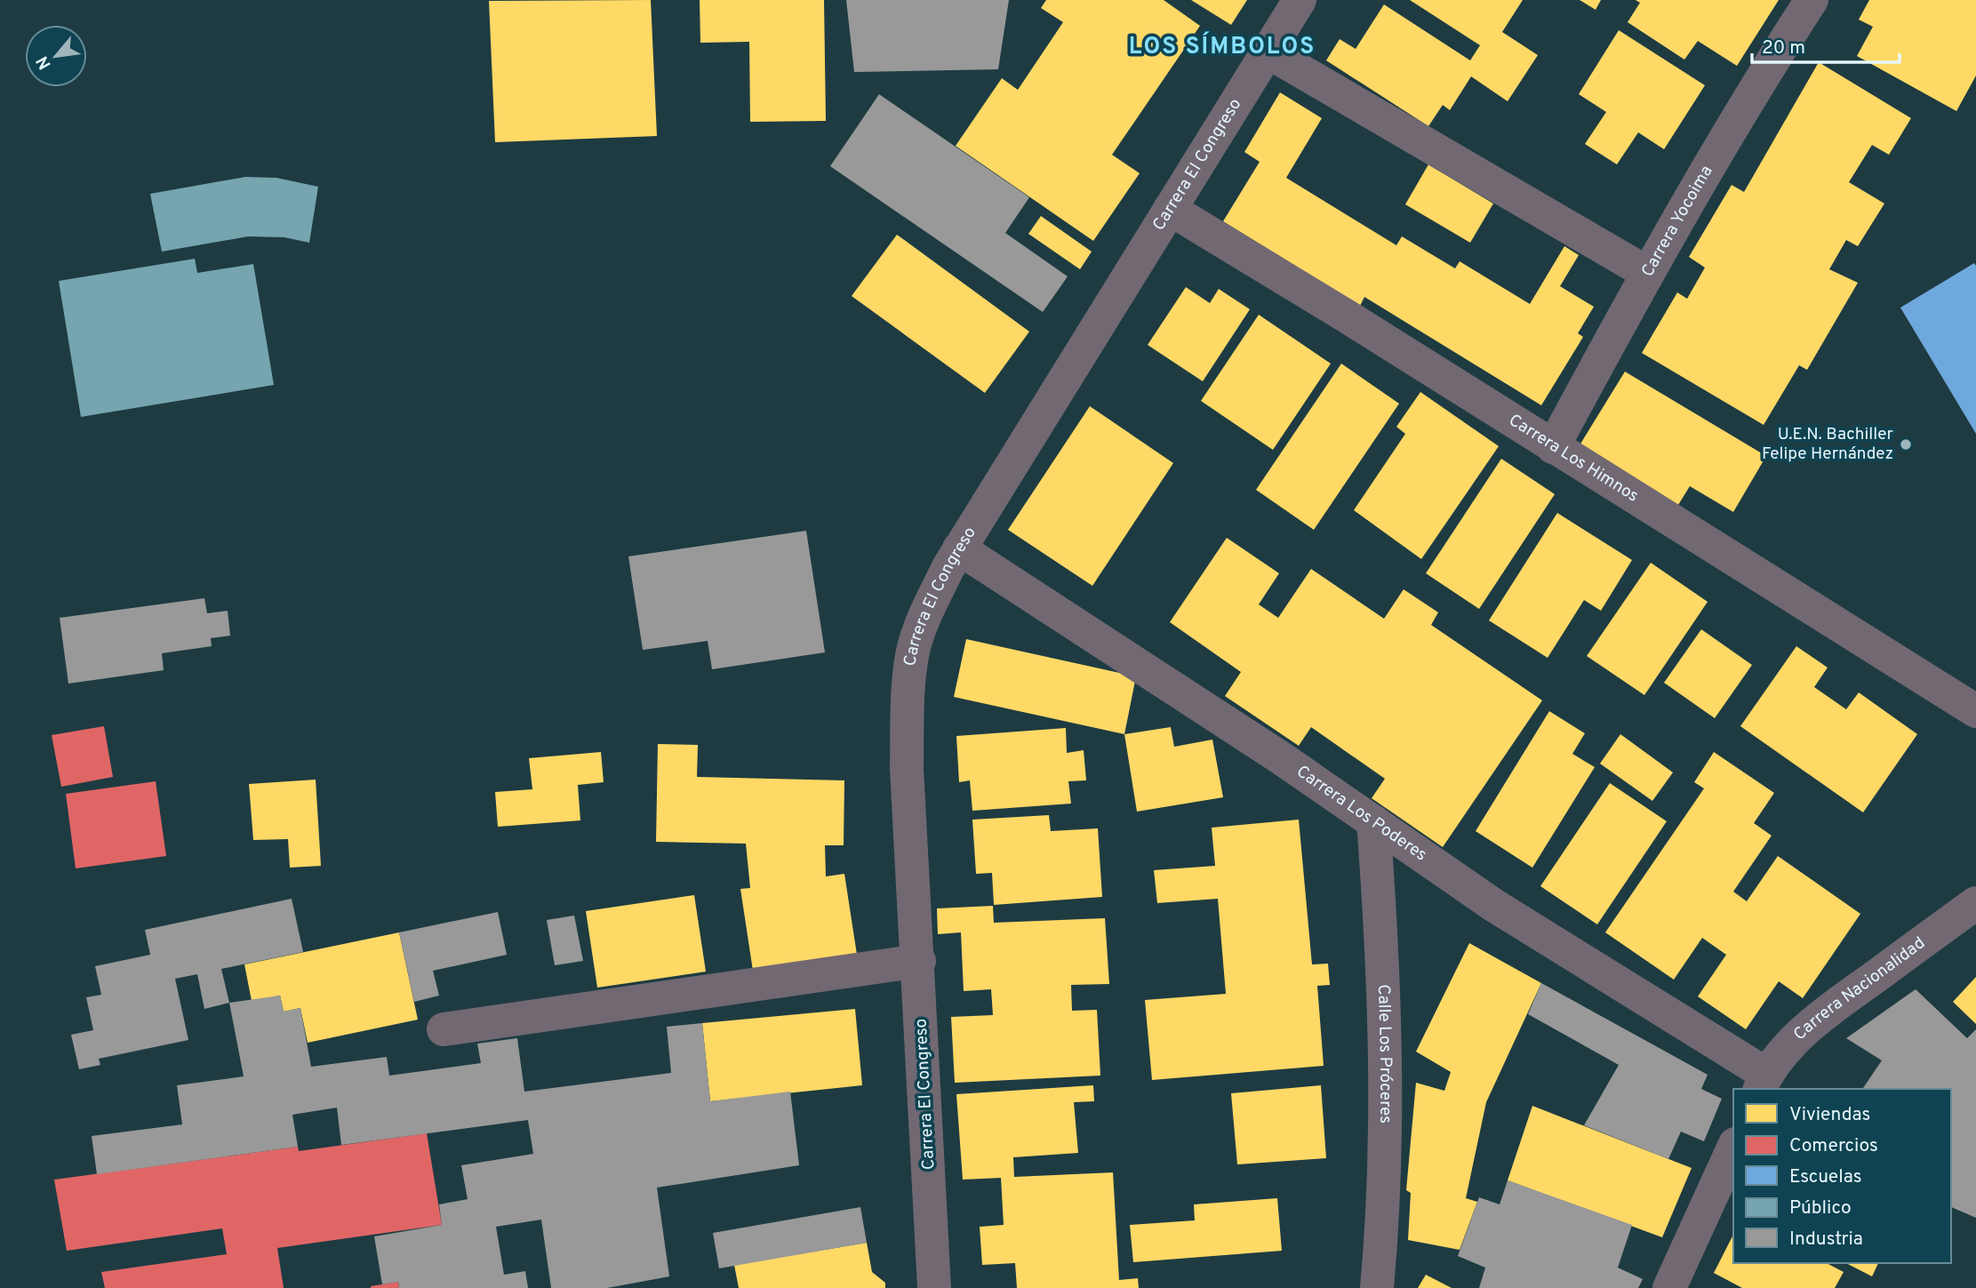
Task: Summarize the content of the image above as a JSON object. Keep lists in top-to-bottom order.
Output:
{
  "streets": {
    "street": [
      "Carrera El Congreso",
      "Carrera Yocoima",
      "Carrera Los Himnos",
      "Carrera Los Poderes",
      "Carrera Nacionalidad",
      "Calle Los Próceres"
    ]
  },
  "crossings": [
    ["Carrera El Congreso", "Carrera Los Himnos"],
    ["Carrera El Congreso", "Carrera Los Poderes"],
    ["Carrera Yocoima", "Carrera Los Himnos"],
    ["Carrera Los Poderes", "Carrera Nacionalidad"],
    ["Carrera Los Poderes", "Calle Los Próceres"]
  ],
  "districts": ["LOS SÍMBOLOS"],
  "places": ["U.E.N. Bachiller Felipe Hernández"],
  "legend": [
    "Viviendas",
    "Comercios",
    "Escuelas",
    "Público",
    "Industria"
  ],
  "scale_bar": "20 m",
  "north": "bottom left"
}
